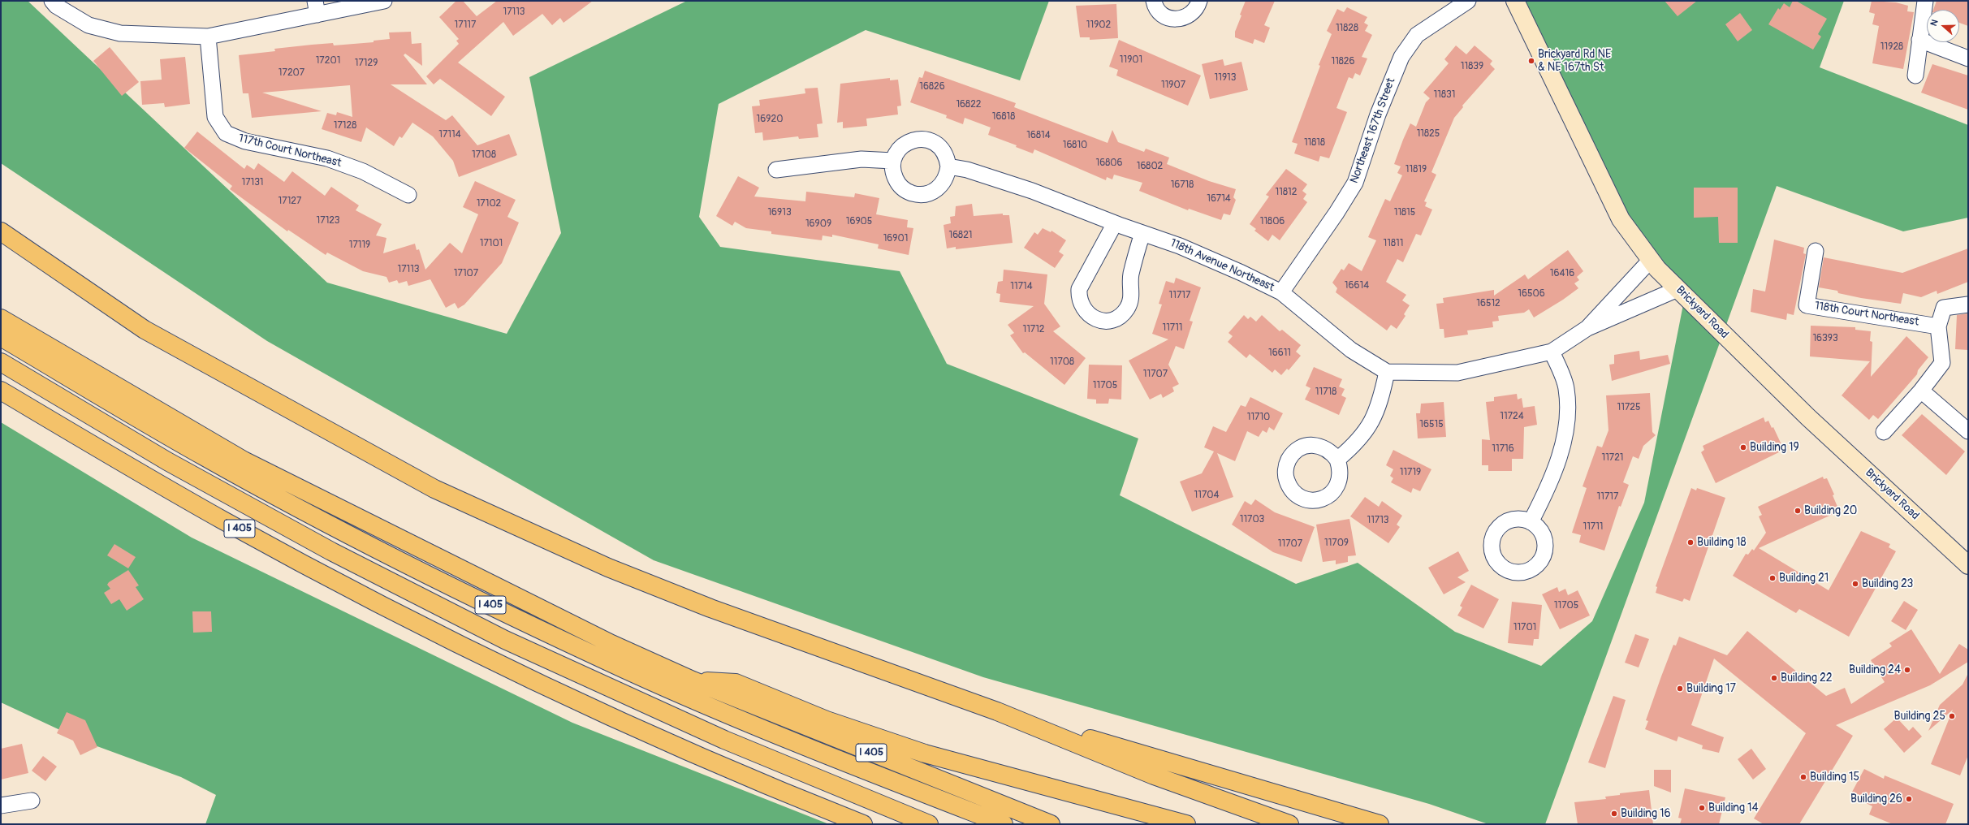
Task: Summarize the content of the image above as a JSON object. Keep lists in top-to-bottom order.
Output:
{
  "streets": {
    "highway": ["I 405"],
    "street": [
      "Northeast 167th Street",
      "117th Court Northeast",
      "118th Avenue Northeast",
      "Brickyard Road",
      "118th Court Northeast"
    ]
  },
  "crossings": [
    ["Northeast 167th Street", "118th Avenue Northeast"]
  ],
  "places": [
    "Brickyard Rd NE & NE 167th St",
    "Building 19",
    "Building 20",
    "Building 18",
    "Building 21",
    "Building 23",
    "Building 24",
    "Building 22",
    "Building 17",
    "Building 25",
    "Building 15",
    "Building 26",
    "Building 14",
    "Building 16"
  ],
  "house_numbers": [
    "17113",
    "17117",
    "11902",
    "11828",
    "11928",
    "11901",
    "17201",
    "11826",
    "17129",
    "11839",
    "17207",
    "11913",
    "11907",
    "16826",
    "11831",
    "16822",
    "16818",
    "16920",
    "17128",
    "11825",
    "17114",
    "16814",
    "11818",
    "16810",
    "17108",
    "16806",
    "16802",
    "11819",
    "17131",
    "16718",
    "11812",
    "16714",
    "17127",
    "17102",
    "16913",
    "11815",
    "17123",
    "16905",
    "11806",
    "16909",
    "16821",
    "16901",
    "17101",
    "11811",
    "17119",
    "17113",
    "17107",
    "16416",
    "16614",
    "11714",
    "16506",
    "11717",
    "16512",
    "11711",
    "11712",
    "16393",
    "16611",
    "11708",
    "11707",
    "11705",
    "11718",
    "11725",
    "11724",
    "11710",
    "16515",
    "11716",
    "11721",
    "11719",
    "11704",
    "11717",
    "11703",
    "11713",
    "11711",
    "11709",
    "11707",
    "11705",
    "11701"
  ],
  "north": "left"
}
